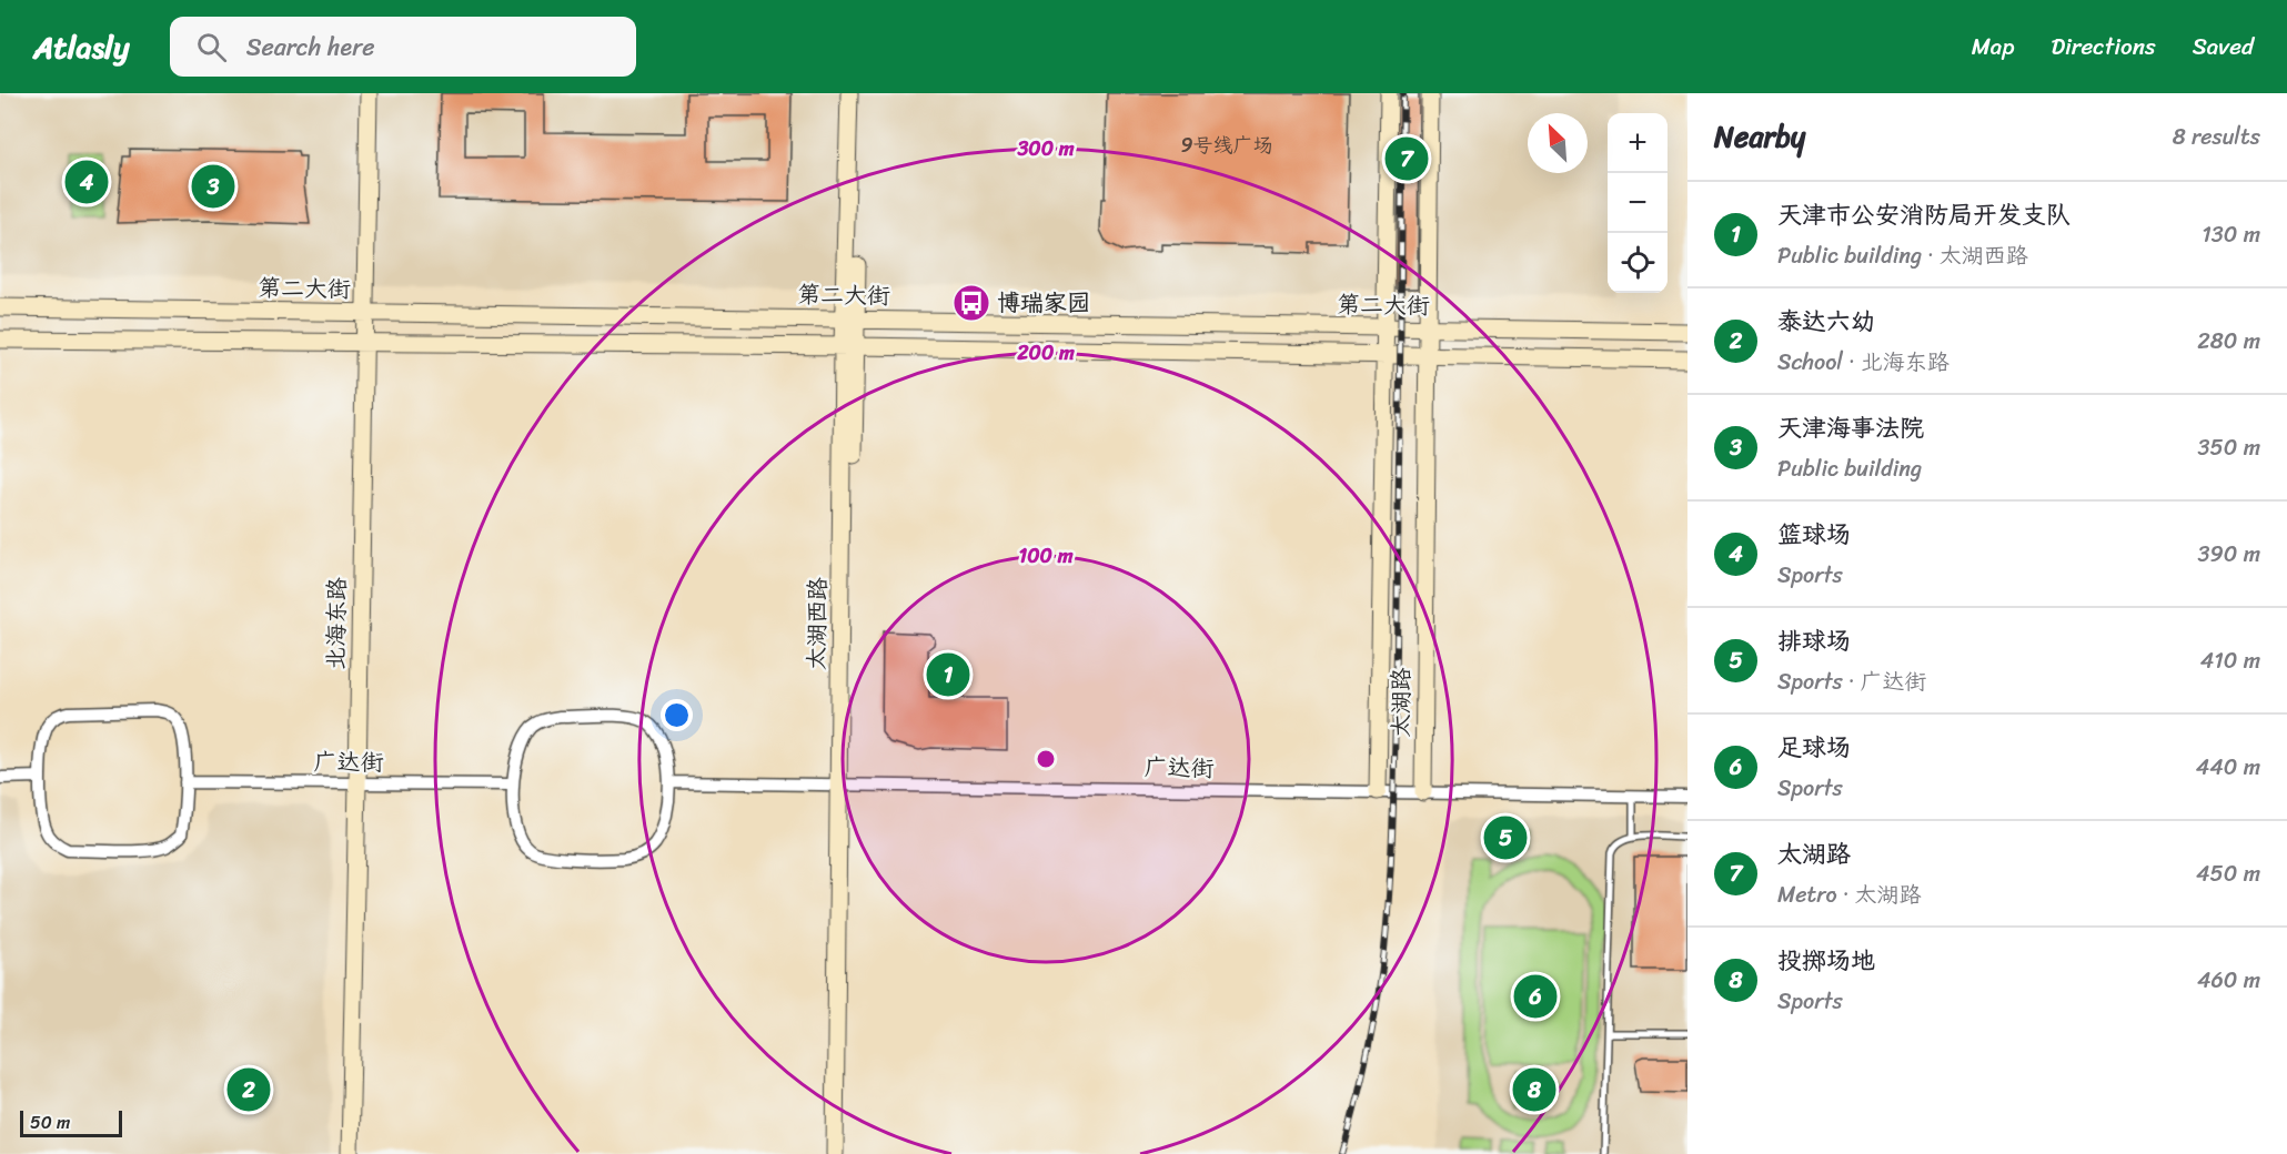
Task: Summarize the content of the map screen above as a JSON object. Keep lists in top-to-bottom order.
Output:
{
  "streets": {
    "main road": [
      "第二大街",
      "北海东路",
      "太湖西路",
      "太湖路"
    ],
    "street": ["广达街"]
  },
  "crossings": [
    ["第二大街", "北海东路"],
    ["第二大街", "太湖西路"],
    ["第二大街", "太湖路"],
    ["北海东路", "广达街"],
    ["太湖西路", "广达街"],
    ["太湖路", "广达街"]
  ],
  "places": {
    "bus stop": ["博瑞家园"]
  },
  "house_numbers": ["9号线广场"],
  "scale_bar": "50 m",
  "north": "top left",
  "page": {
    "header": "Atlasly",
    "search": "Search here",
    "nav": ["Map", "Directions", "Saved"],
    "heading": ["Nearby", "8 results"],
    "map_buttons": ["+", "−"],
    "pins": [
      "7",
      "4",
      "3",
      "1",
      "5",
      "6",
      "2",
      "8"
    ],
    "list": [
      {
        "mark": "1",
        "name": "天津市公安消防局开发支队",
        "note": "Public building · 太湖西路",
        "value": "130 m"
      },
      {
        "mark": "2",
        "name": "泰达六幼",
        "note": "School · 北海东路",
        "value": "280 m"
      },
      {
        "mark": "3",
        "name": "天津海事法院",
        "note": "Public building",
        "value": "350 m"
      },
      {
        "mark": "4",
        "name": "篮球场",
        "note": "Sports",
        "value": "390 m"
      },
      {
        "mark": "5",
        "name": "排球场",
        "note": "Sports · 广达街",
        "value": "410 m"
      },
      {
        "mark": "6",
        "name": "足球场",
        "note": "Sports",
        "value": "440 m"
      },
      {
        "mark": "7",
        "name": "太湖路",
        "note": "Metro · 太湖路",
        "value": "450 m"
      },
      {
        "mark": "8",
        "name": "投掷场地",
        "note": "Sports",
        "value": "460 m"
      }
    ],
    "scale": "50 m"
  },
  "rings": ["300 m", "200 m", "100 m"]
}
